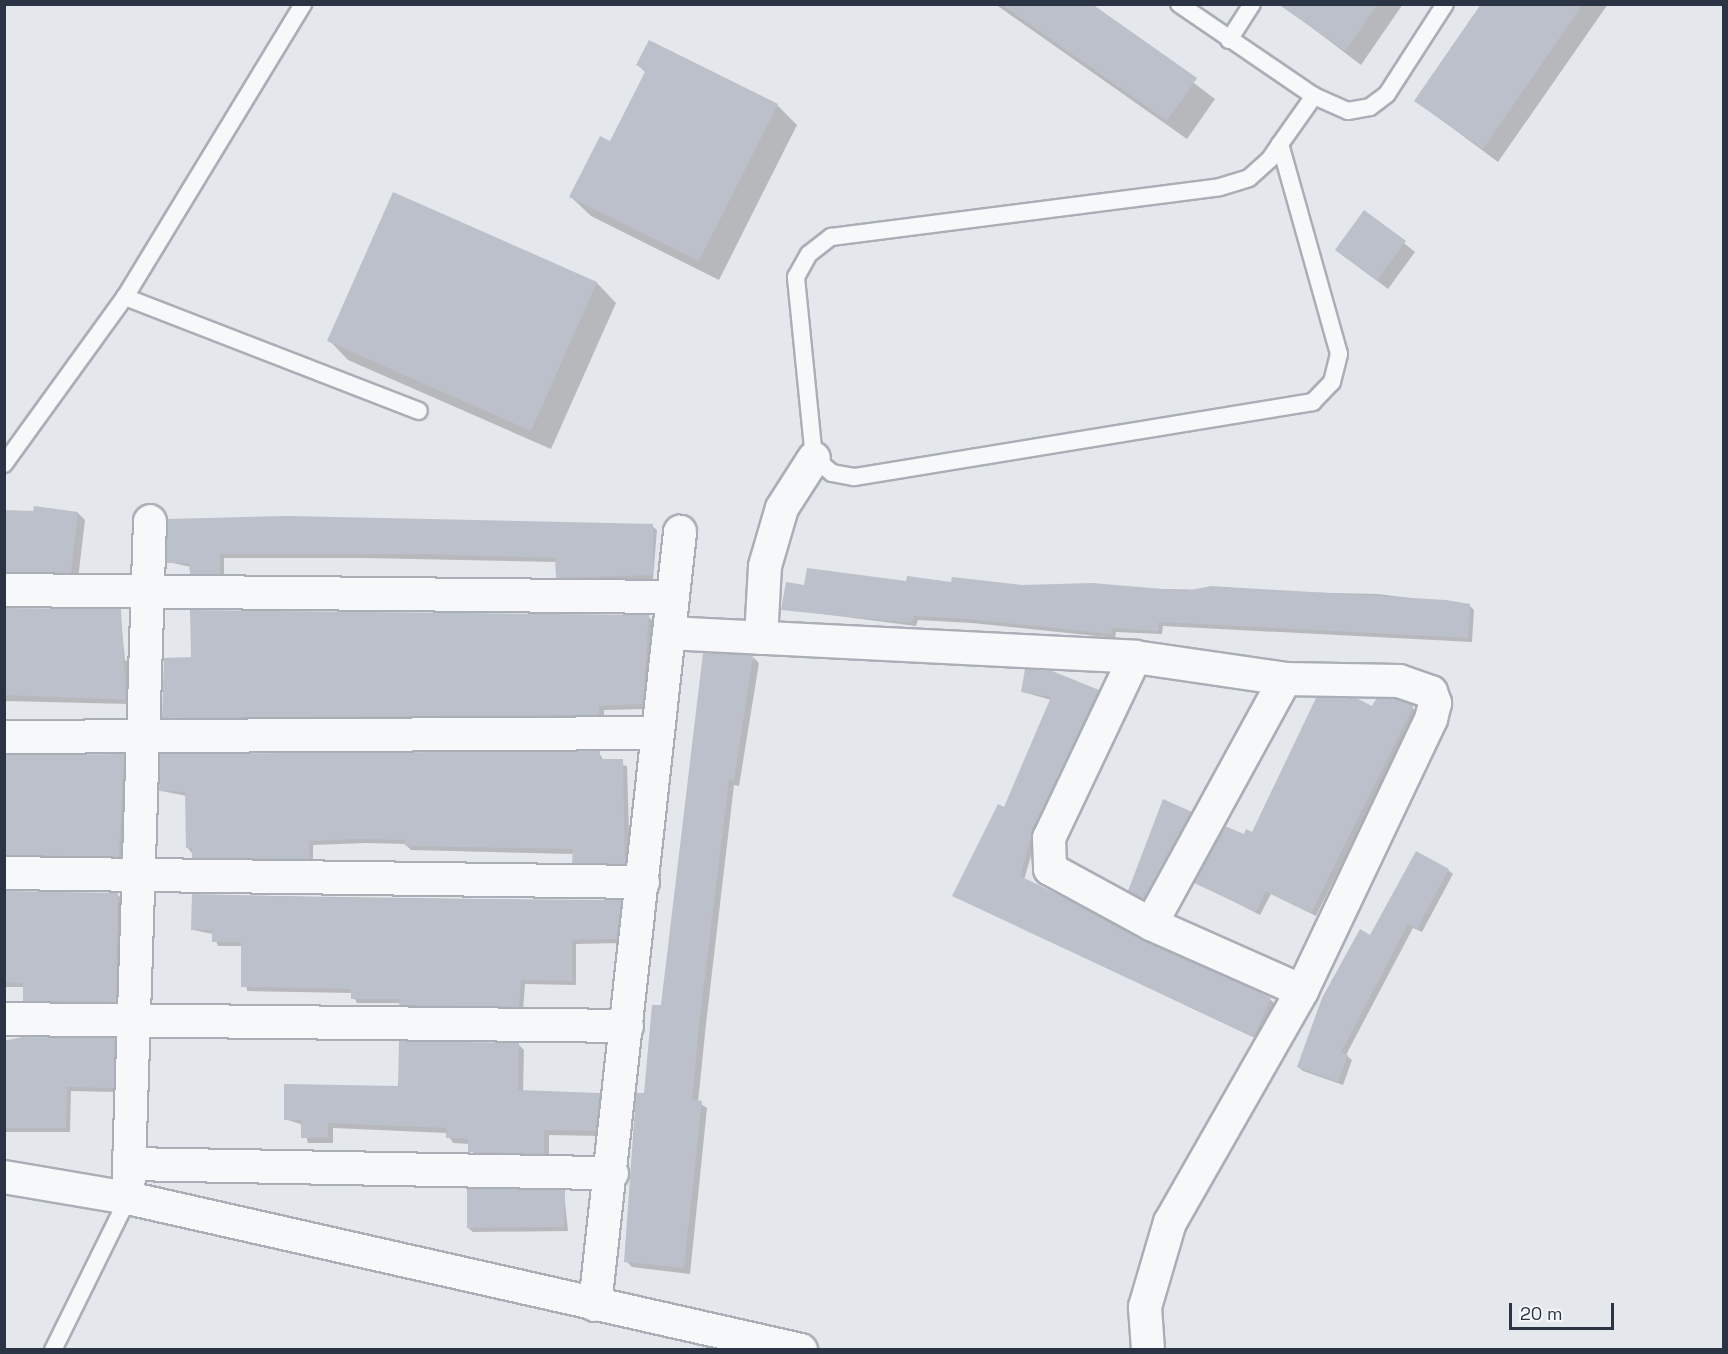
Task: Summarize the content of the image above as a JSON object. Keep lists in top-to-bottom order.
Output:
{
  "scale_bar": "20 m"
}
